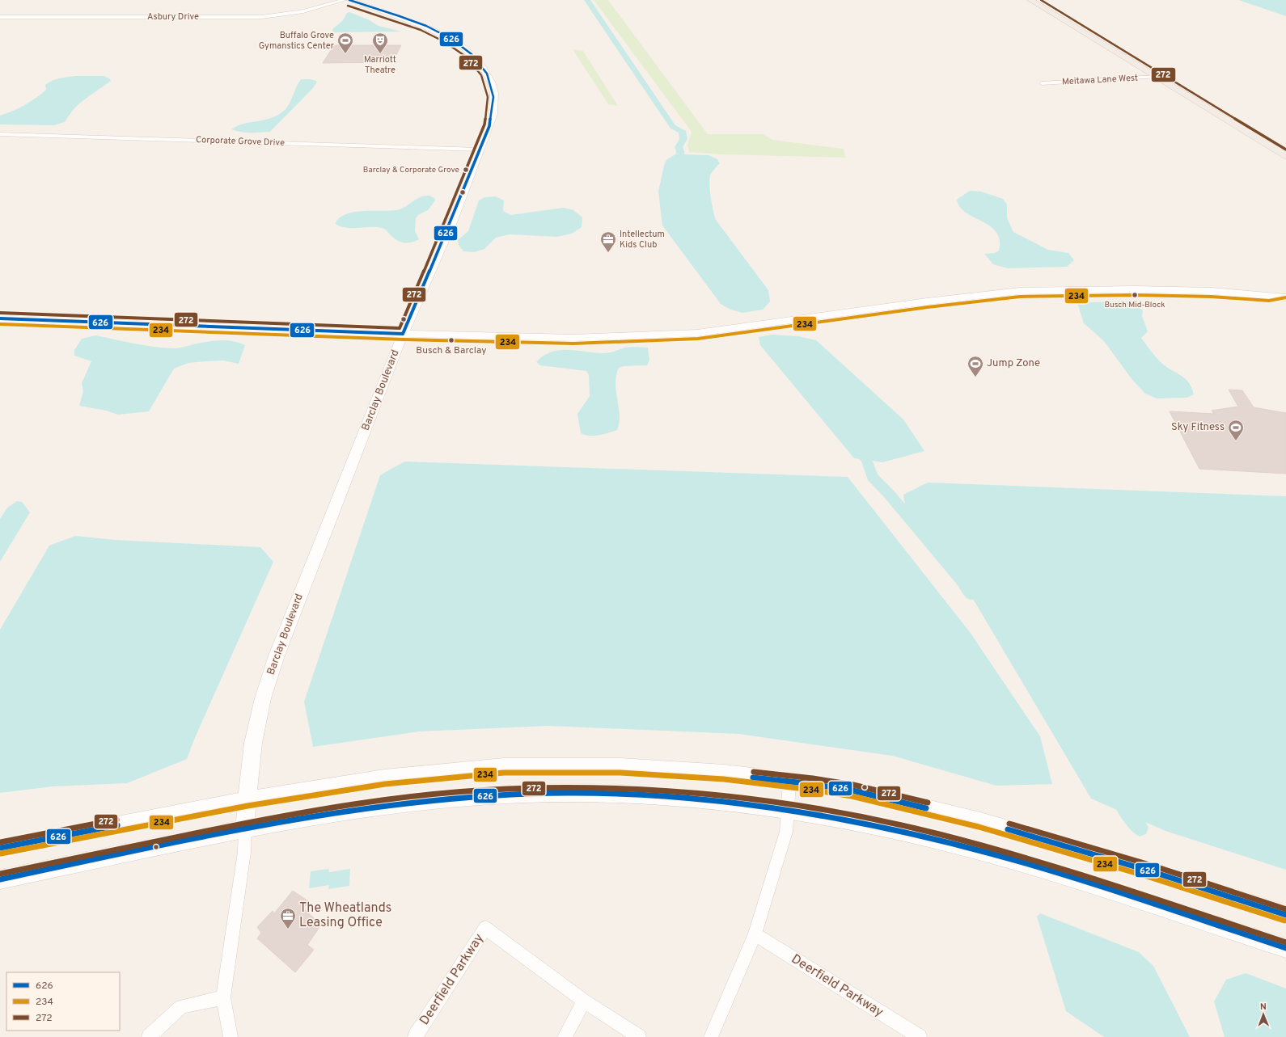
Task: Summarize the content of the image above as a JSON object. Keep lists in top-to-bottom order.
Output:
{
  "streets": {
    "street": [
      "Asbury Drive",
      "Meitawa Lane West",
      "Corporate Grove Drive",
      "Barclay Boulevard",
      "Deerfield Parkway"
    ]
  },
  "crossings": [
    ["Corporate Grove Drive", "Barclay Boulevard"]
  ],
  "places": {
    "sports": ["Buffalo Grove Gymanstics Center", "Jump Zone", "Sky Fitness"],
    "theatre": ["Marriott Theatre"],
    "other": ["Barclay & Corporate Grove", "Busch Mid-Block", "Busch & Barclay"],
    "office": ["Intellectum Kids Club", "The Wheatlands Leasing Office"]
  },
  "lines": ["transit line 626", "transit line 272", "transit line 234"],
  "legend": ["626", "234", "272"],
  "north": "top"
}
